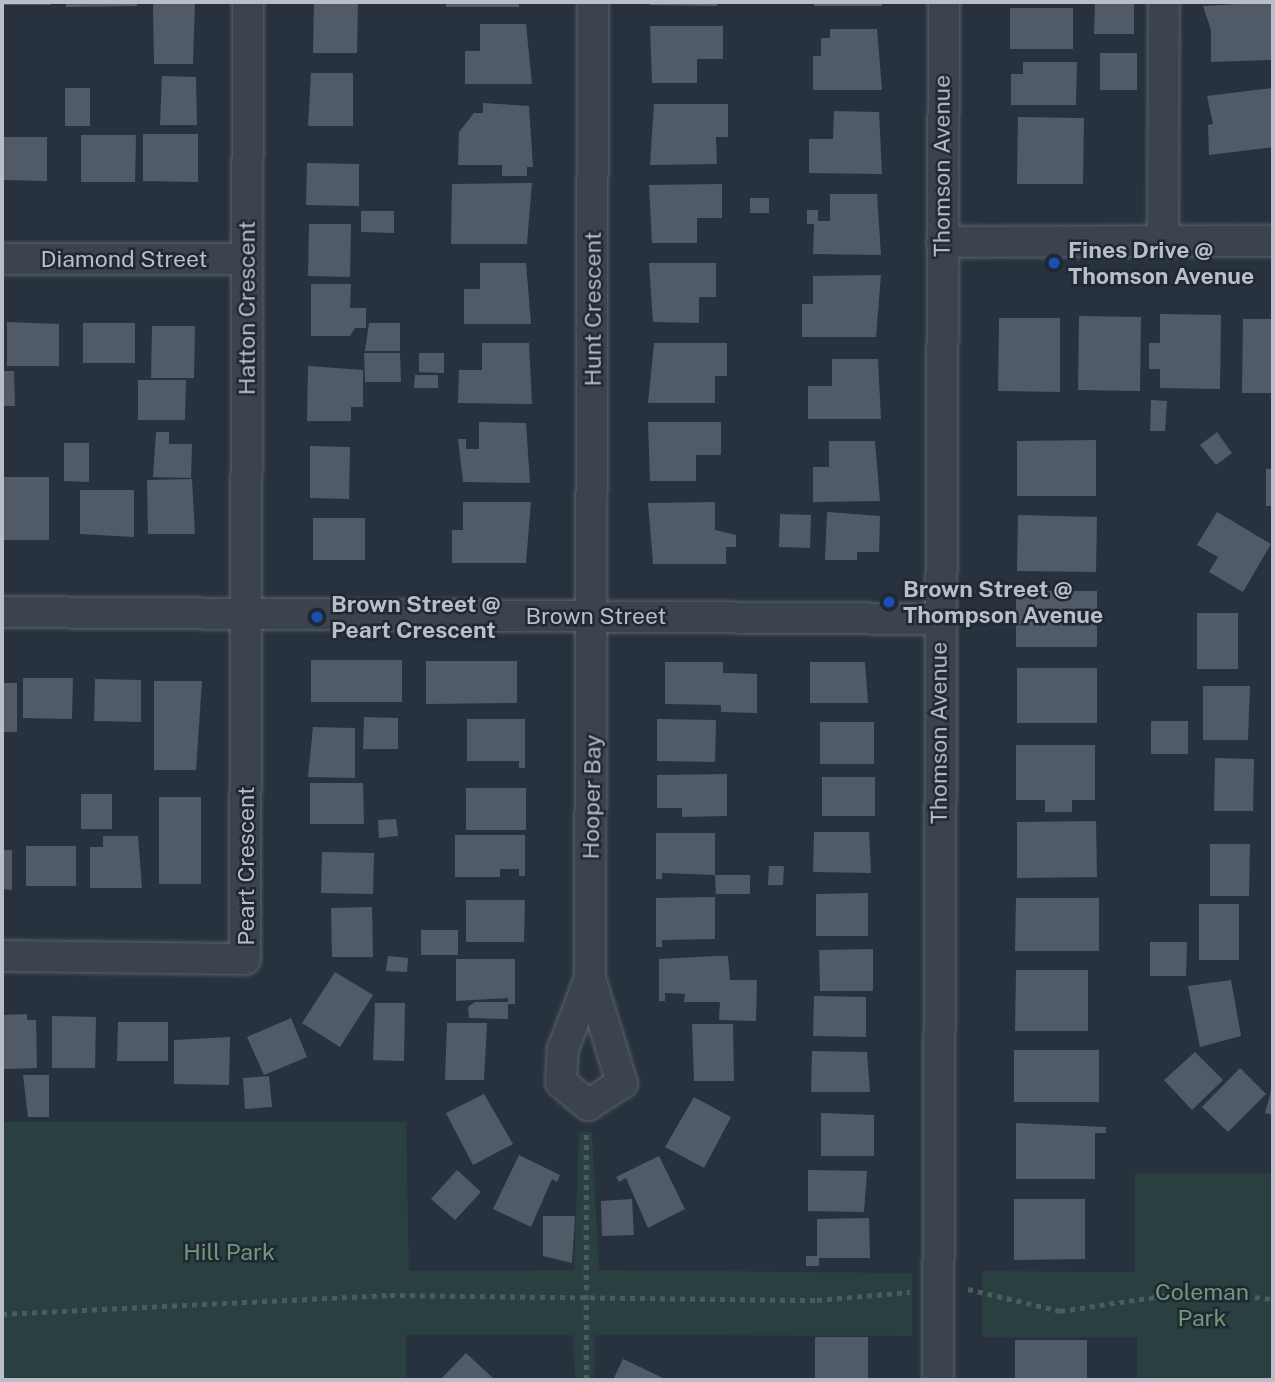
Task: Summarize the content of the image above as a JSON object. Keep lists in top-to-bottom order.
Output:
{
  "streets": {
    "street": [
      "Thomson Avenue",
      "Diamond Street",
      "Hatton Crescent",
      "Hunt Crescent",
      "Brown Street",
      "Hooper Bay",
      "Peart Crescent"
    ]
  },
  "crossings": [
    ["Thomson Avenue", "Brown Street"],
    ["Diamond Street", "Hatton Crescent"],
    ["Hatton Crescent", "Brown Street"],
    ["Hatton Crescent", "Peart Crescent"],
    ["Hunt Crescent", "Brown Street"],
    ["Hunt Crescent", "Hooper Bay"],
    ["Brown Street", "Hooper Bay"],
    ["Brown Street", "Peart Crescent"]
  ],
  "parks": ["Hill Park", "Coleman Park"],
  "places": ["Fines Drive @ Thomson Avenue", "Brown Street @ Thompson Avenue", "Brown Street @ Peart Crescent"]
}
